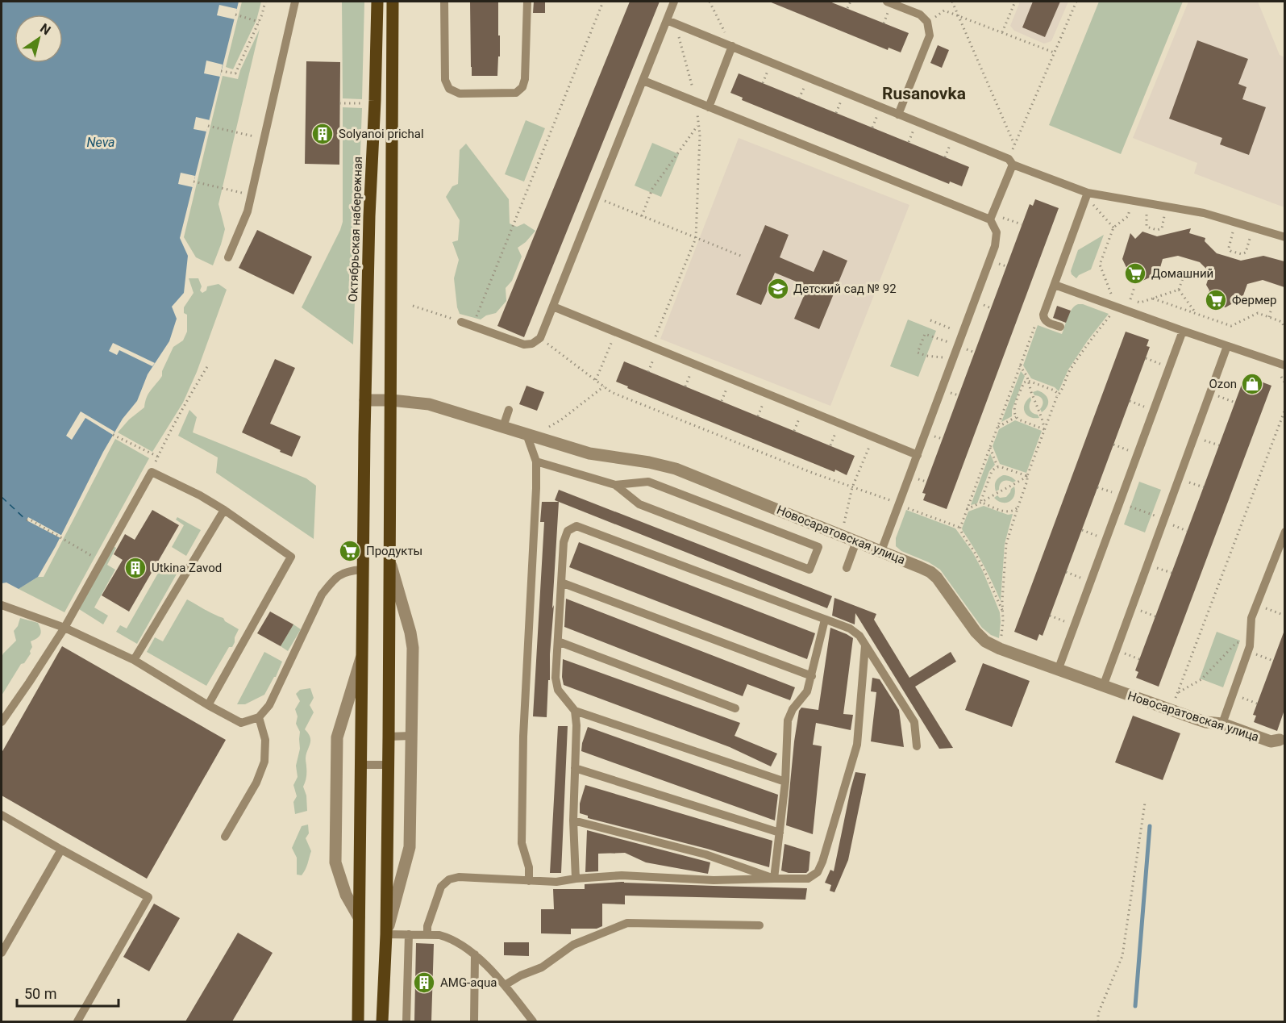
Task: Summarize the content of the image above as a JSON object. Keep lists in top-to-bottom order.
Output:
{
  "streets": {
    "main road": ["Октябрьская набережная"],
    "street": ["Новосаратовская улица"]
  },
  "crossings": [
    ["Октябрьская набережная", "Новосаратовская улица"]
  ],
  "districts": ["Rusanovka"],
  "water": ["Neva"],
  "places": {
    "building": ["Solyanoi prichal", "Utkina Zavod", "AMG-aqua"],
    "supermarket": ["Домашний", "Фермер", "Продукты"],
    "school or university": ["Детский сад № 92"],
    "shop": ["Ozon"]
  },
  "scale_bar": "50 m",
  "north": "top right"
}
